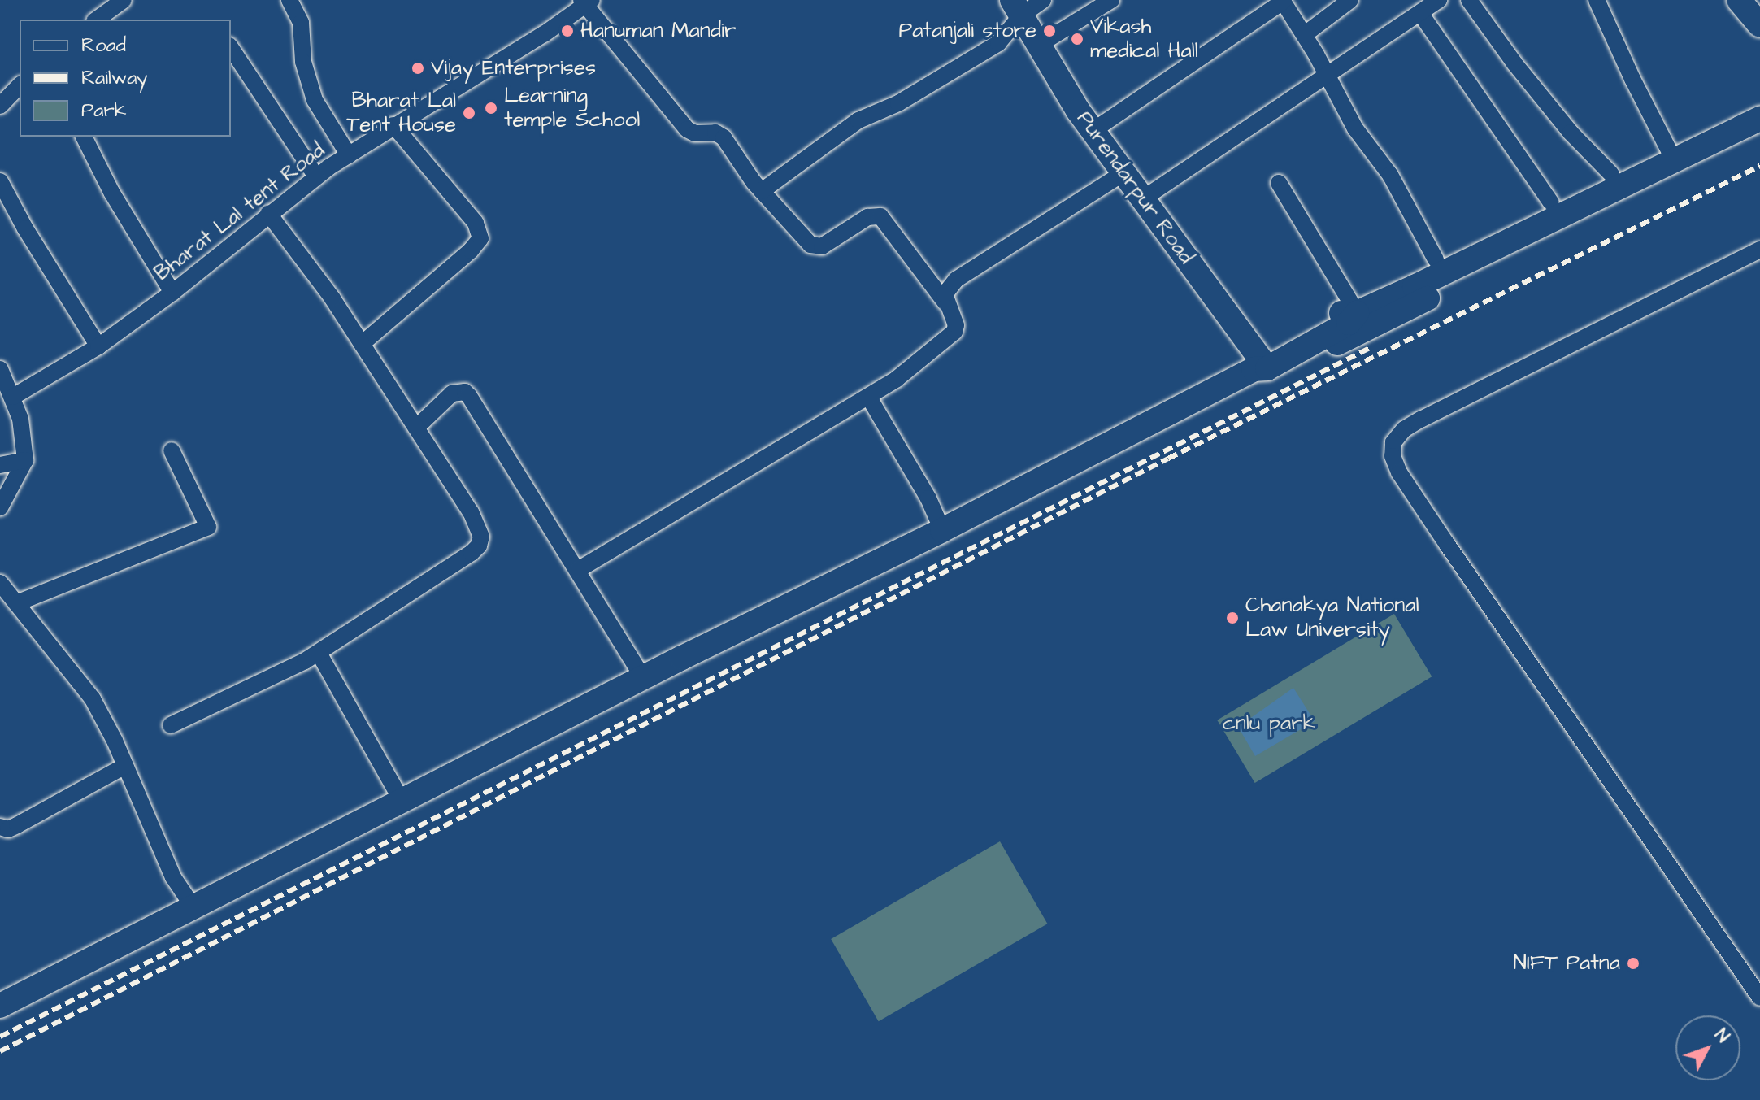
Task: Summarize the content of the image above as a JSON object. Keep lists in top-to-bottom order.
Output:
{
  "streets": {
    "street": ["Purendarpur Road", "Bharat Lal tent Road"]
  },
  "parks": ["cnlu park"],
  "places": [
    "Hanuman Mandir",
    "Patanjali store",
    "Vikash medical Hall",
    "Vijay Enterprises",
    "Learning temple School",
    "Bharat Lal Tent House",
    "Chanakya National Law University",
    "NIFT Patna"
  ],
  "legend": ["Road", "Railway", "Park"],
  "north": "top right"
}
